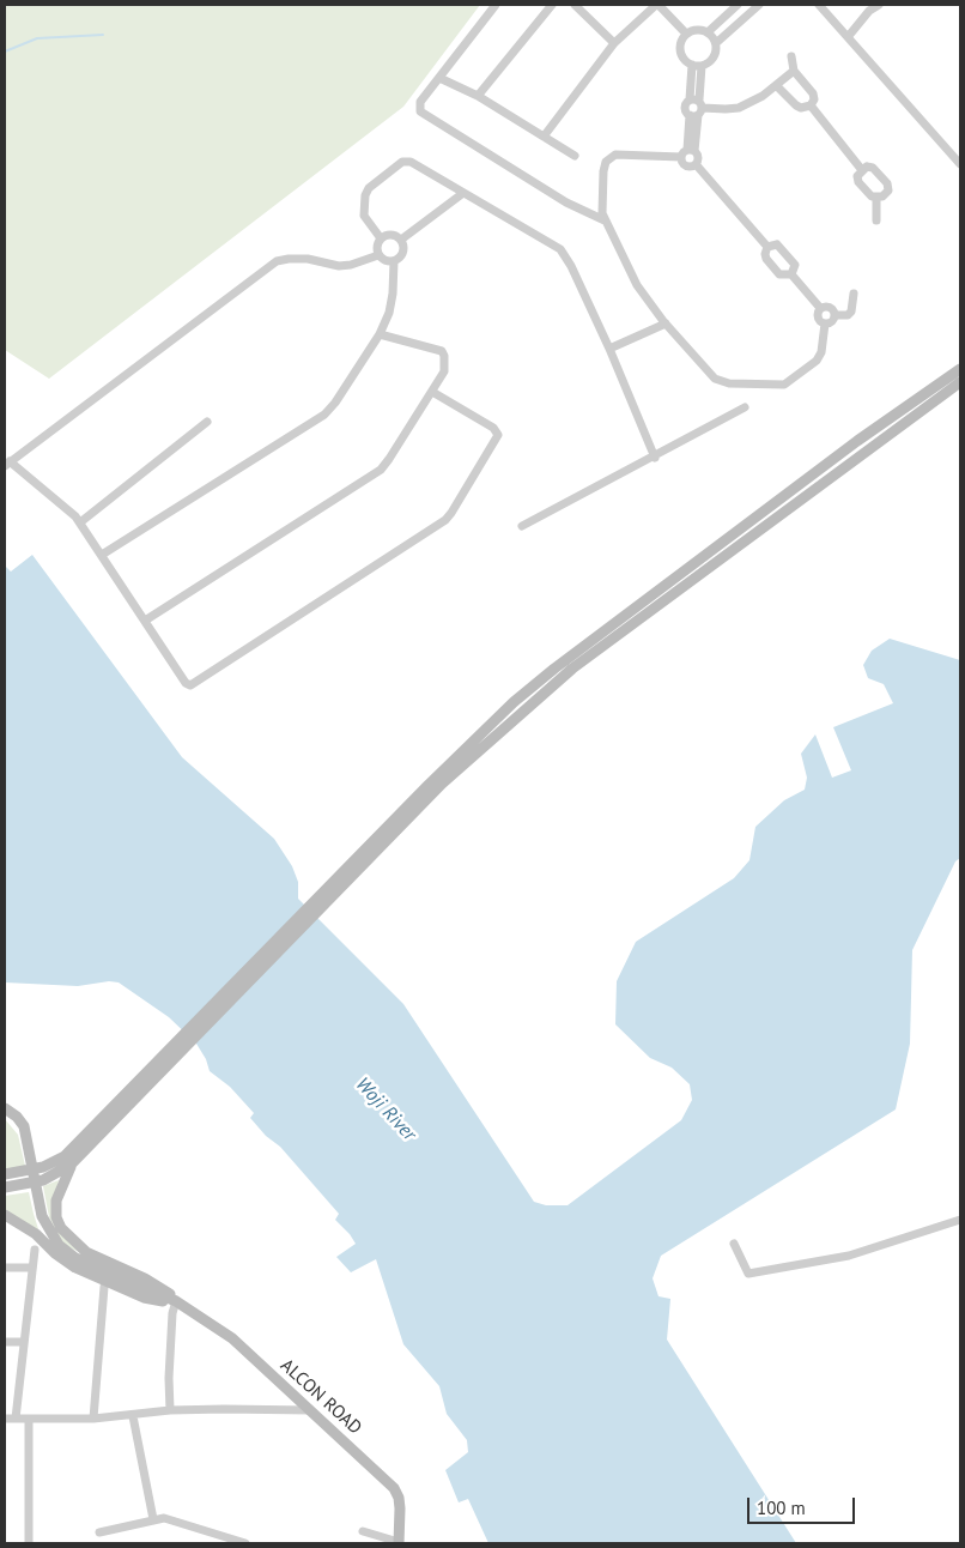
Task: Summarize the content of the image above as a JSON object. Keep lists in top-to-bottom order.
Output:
{
  "streets": {
    "main road": ["ALCON ROAD"]
  },
  "water": ["Woji River"],
  "scale_bar": "100 m"
}
